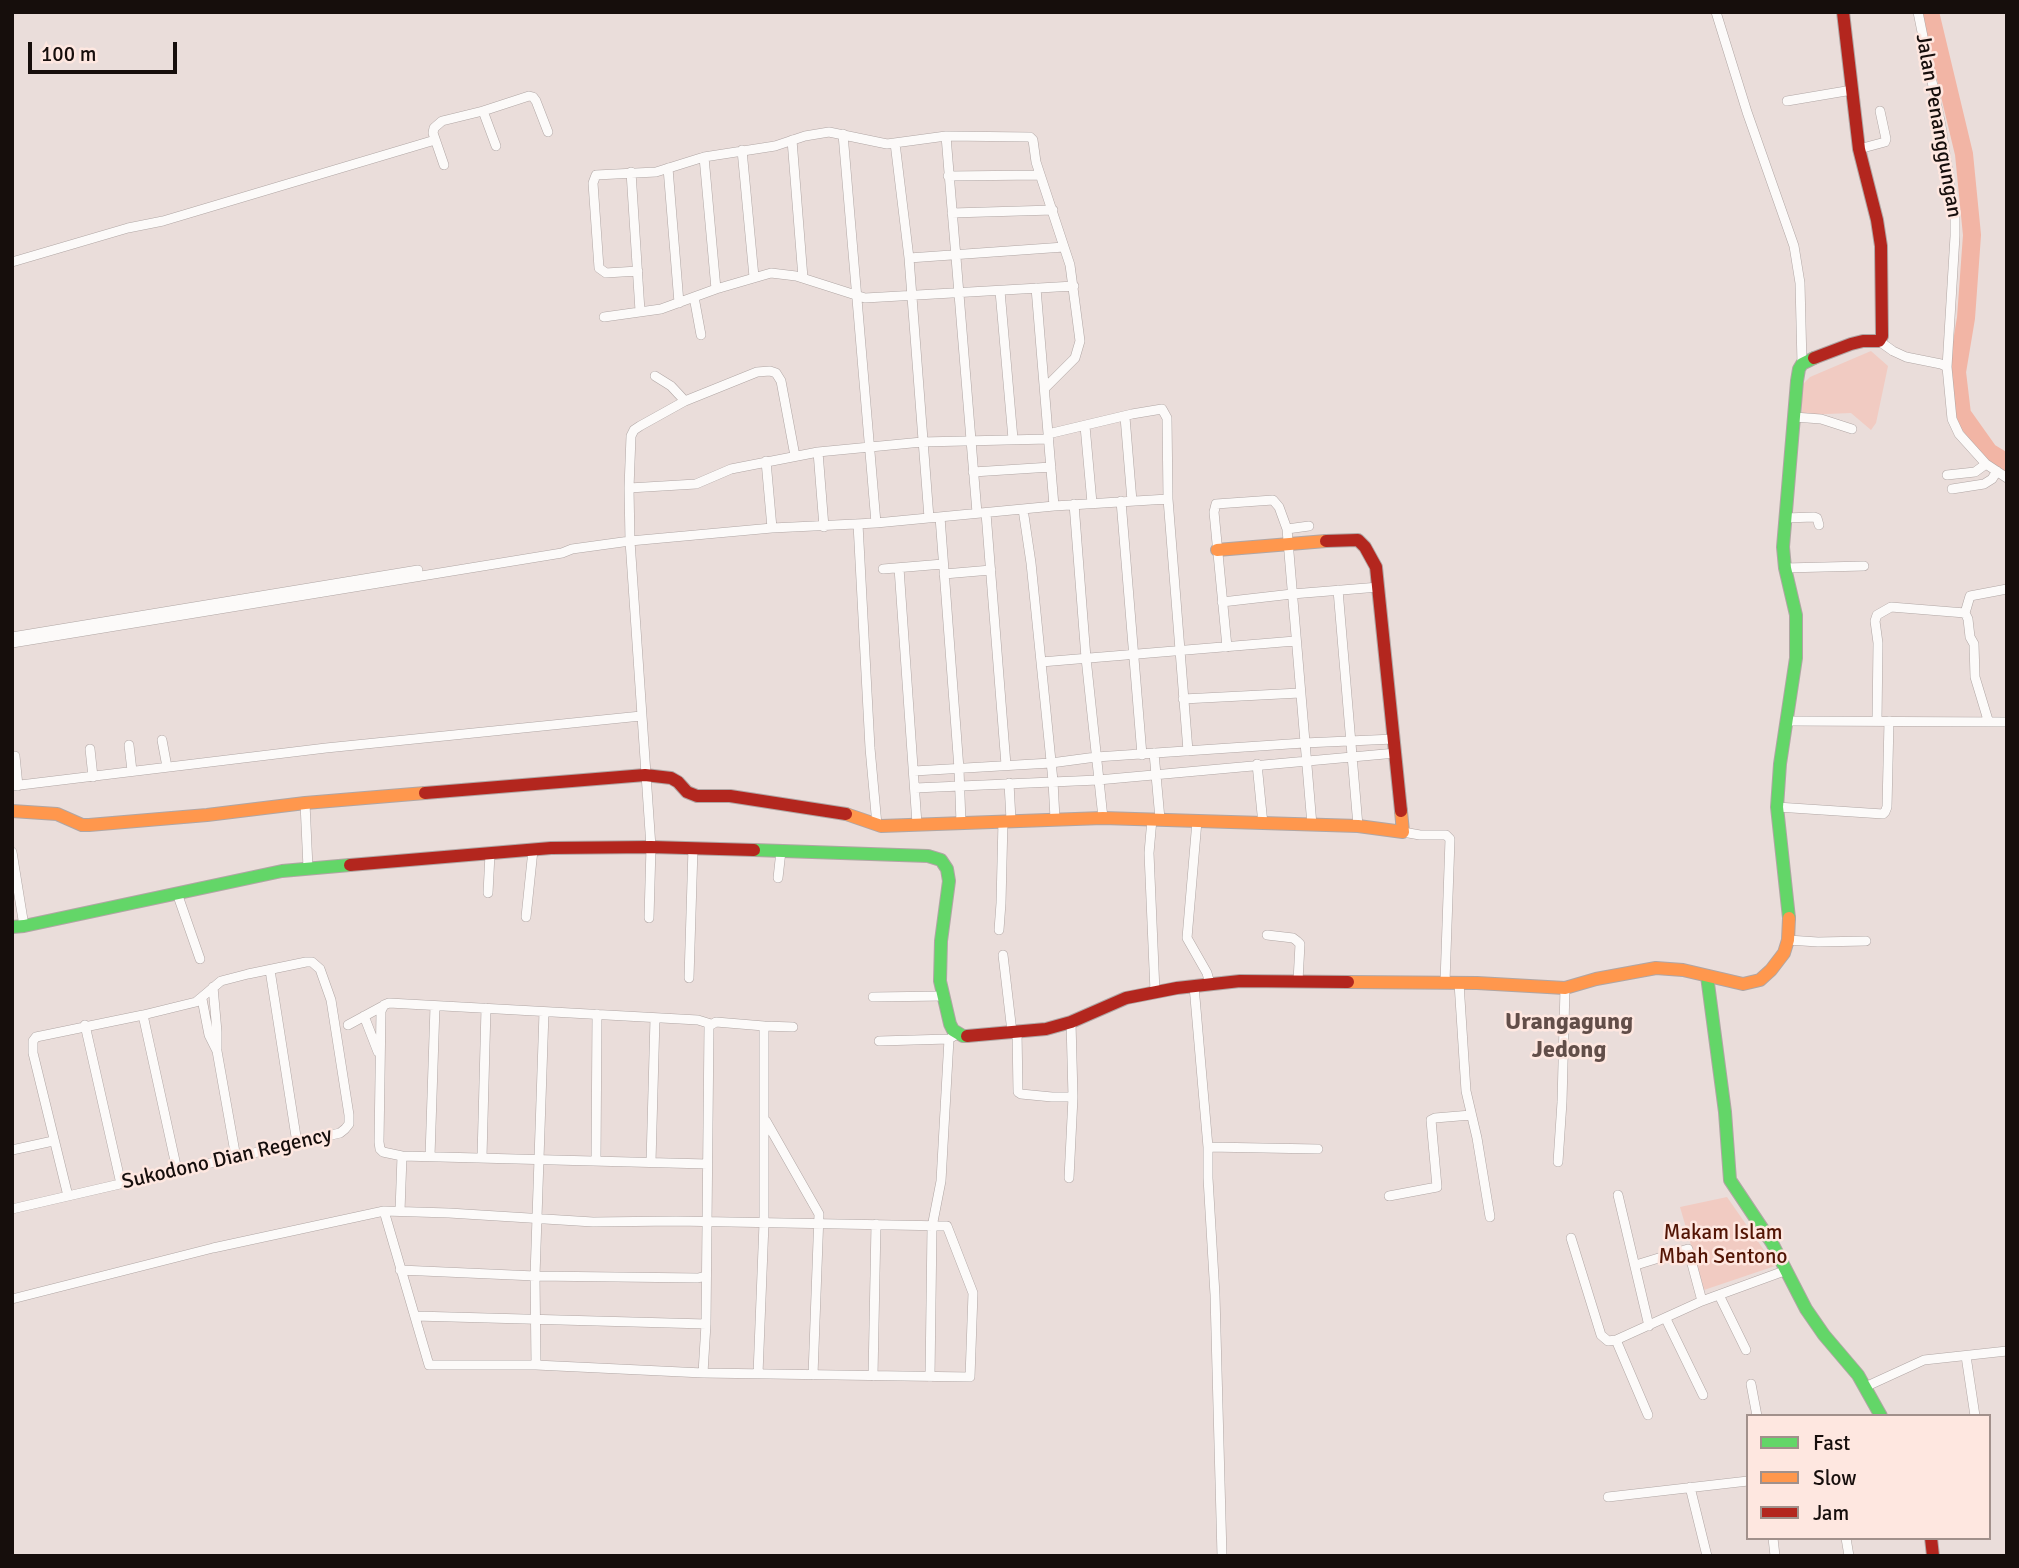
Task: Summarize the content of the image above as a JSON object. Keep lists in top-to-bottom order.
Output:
{
  "streets": {
    "street": ["Jalan Penanggungan", "Sukodono Dian Regency"]
  },
  "districts": ["Urangagung Jedong"],
  "parks": ["Makam Islam Mbah Sentono"],
  "legend": ["Fast", "Slow", "Jam"],
  "scale_bar": "100 m"
}
